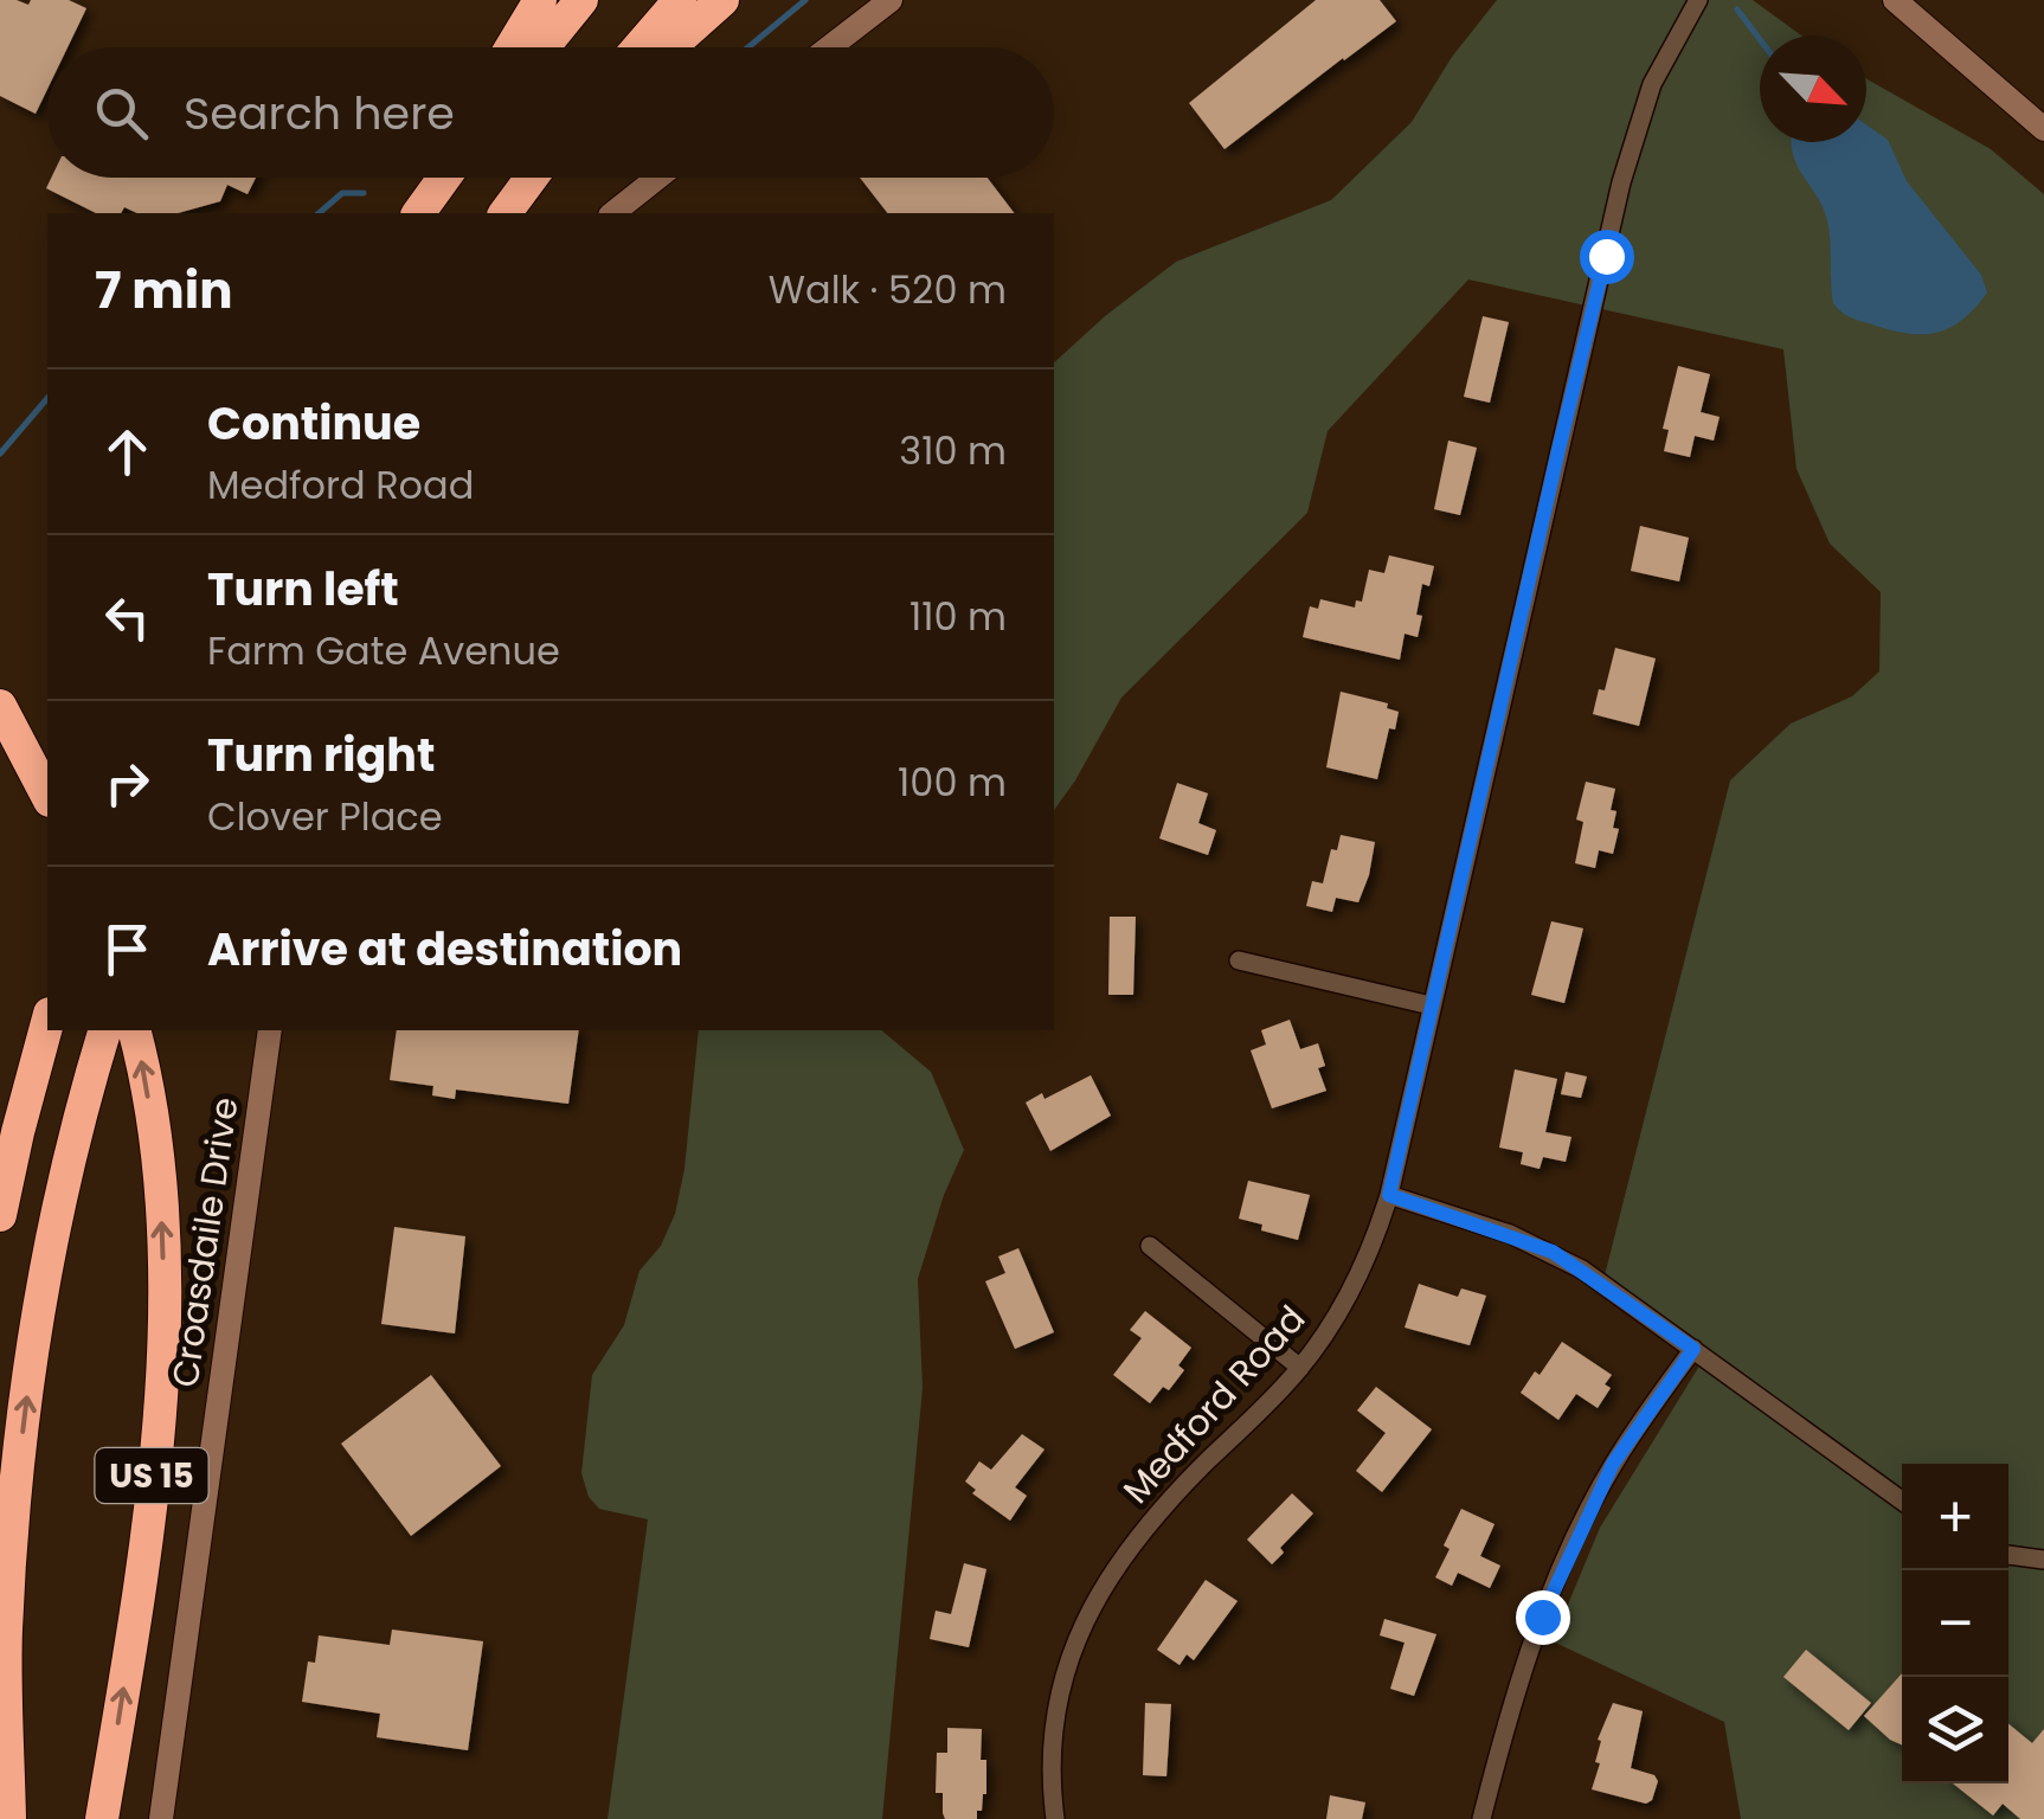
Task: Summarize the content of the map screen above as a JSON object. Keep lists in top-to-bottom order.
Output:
{
  "streets": {
    "highway": ["US 15"],
    "street": ["Croasdaile Drive", "Medford Road"]
  },
  "north": "bottom right",
  "page": {
    "search": "Search here",
    "heading": ["7 min", "Walk · 520 m"],
    "list": [
      ["Continue", "Medford Road", "310 m"],
      ["Turn left", "Farm Gate Avenue", "110 m"],
      ["Turn right", "Clover Place", "100 m"],
      "Arrive at destination"
    ],
    "map_buttons": ["+", "−"]
  }
}
